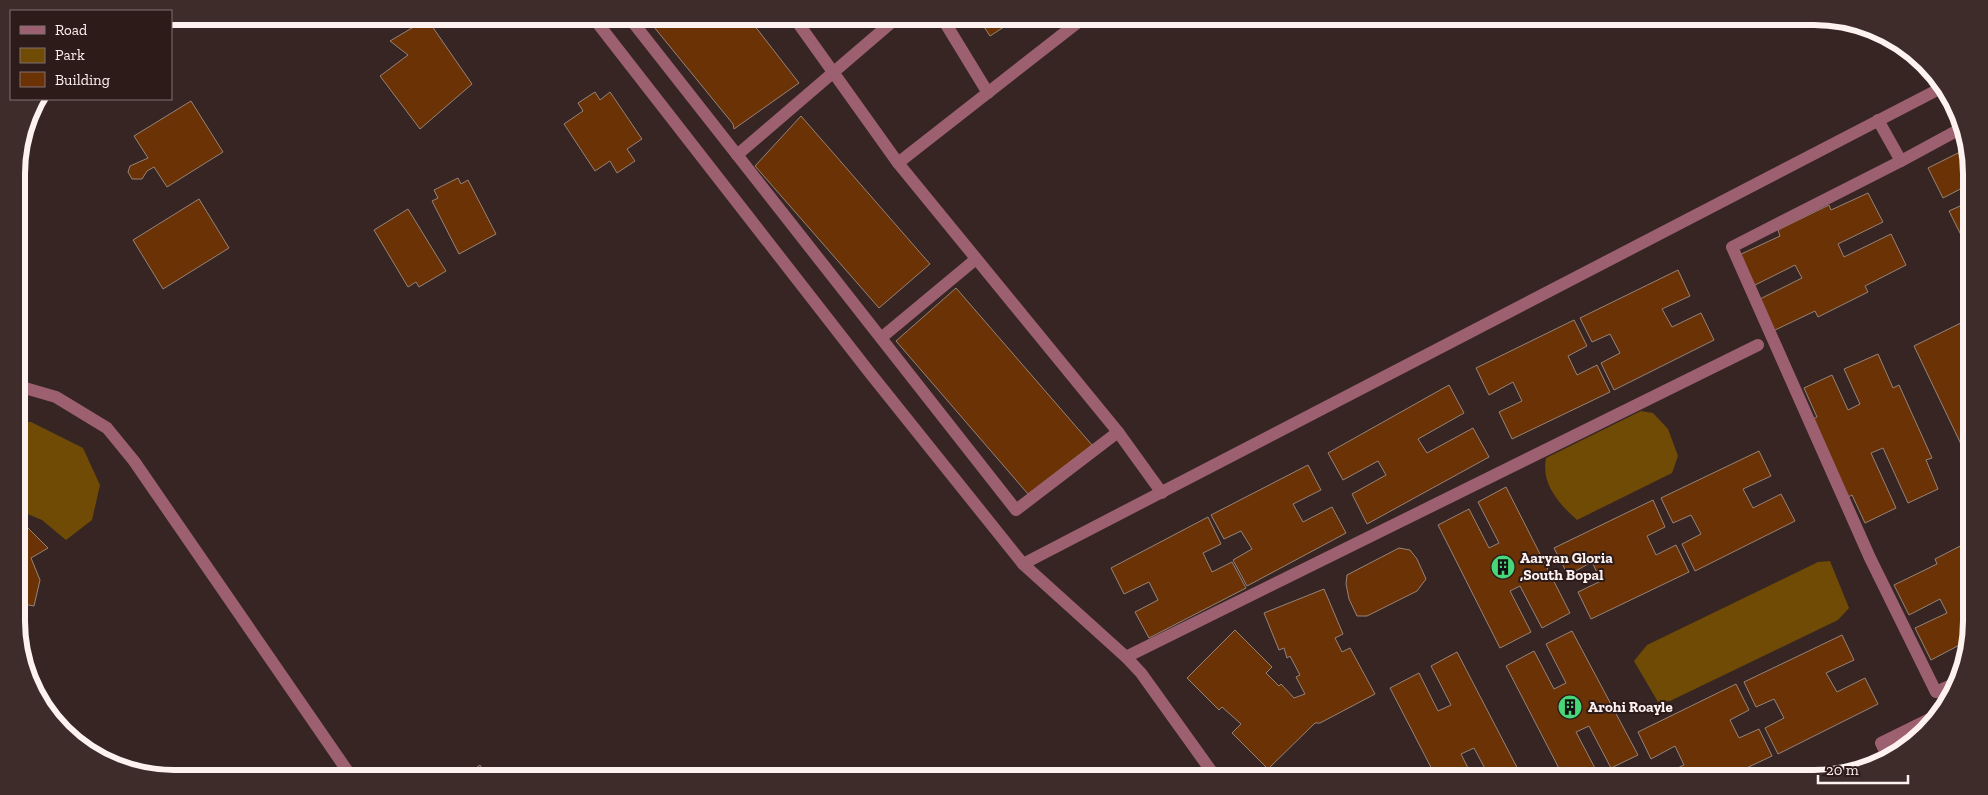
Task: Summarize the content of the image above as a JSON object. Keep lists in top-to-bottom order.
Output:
{
  "places": {
    "building": ["Aaryan Gloria ,South Bopal", "Arohi Roayle"]
  },
  "legend": ["Road", "Park", "Building"],
  "scale_bar": "20 m"
}
